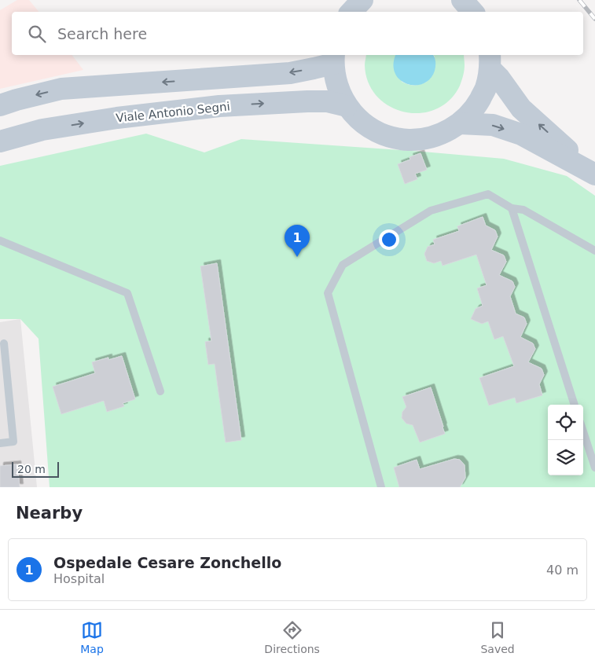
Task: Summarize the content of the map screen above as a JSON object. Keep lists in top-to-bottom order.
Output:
{
  "streets": {
    "main road": ["Viale Antonio Segni"]
  },
  "scale_bar": "20 m",
  "page": {
    "search": "Search here",
    "pins": "1",
    "scale": "20 m",
    "heading": "Nearby",
    "list": [
      {
        "mark": "1",
        "name": "Ospedale Cesare Zonchello",
        "note": "Hospital",
        "value": "40 m"
      }
    ],
    "nav": ["Map", "Directions", "Saved"]
  }
}
